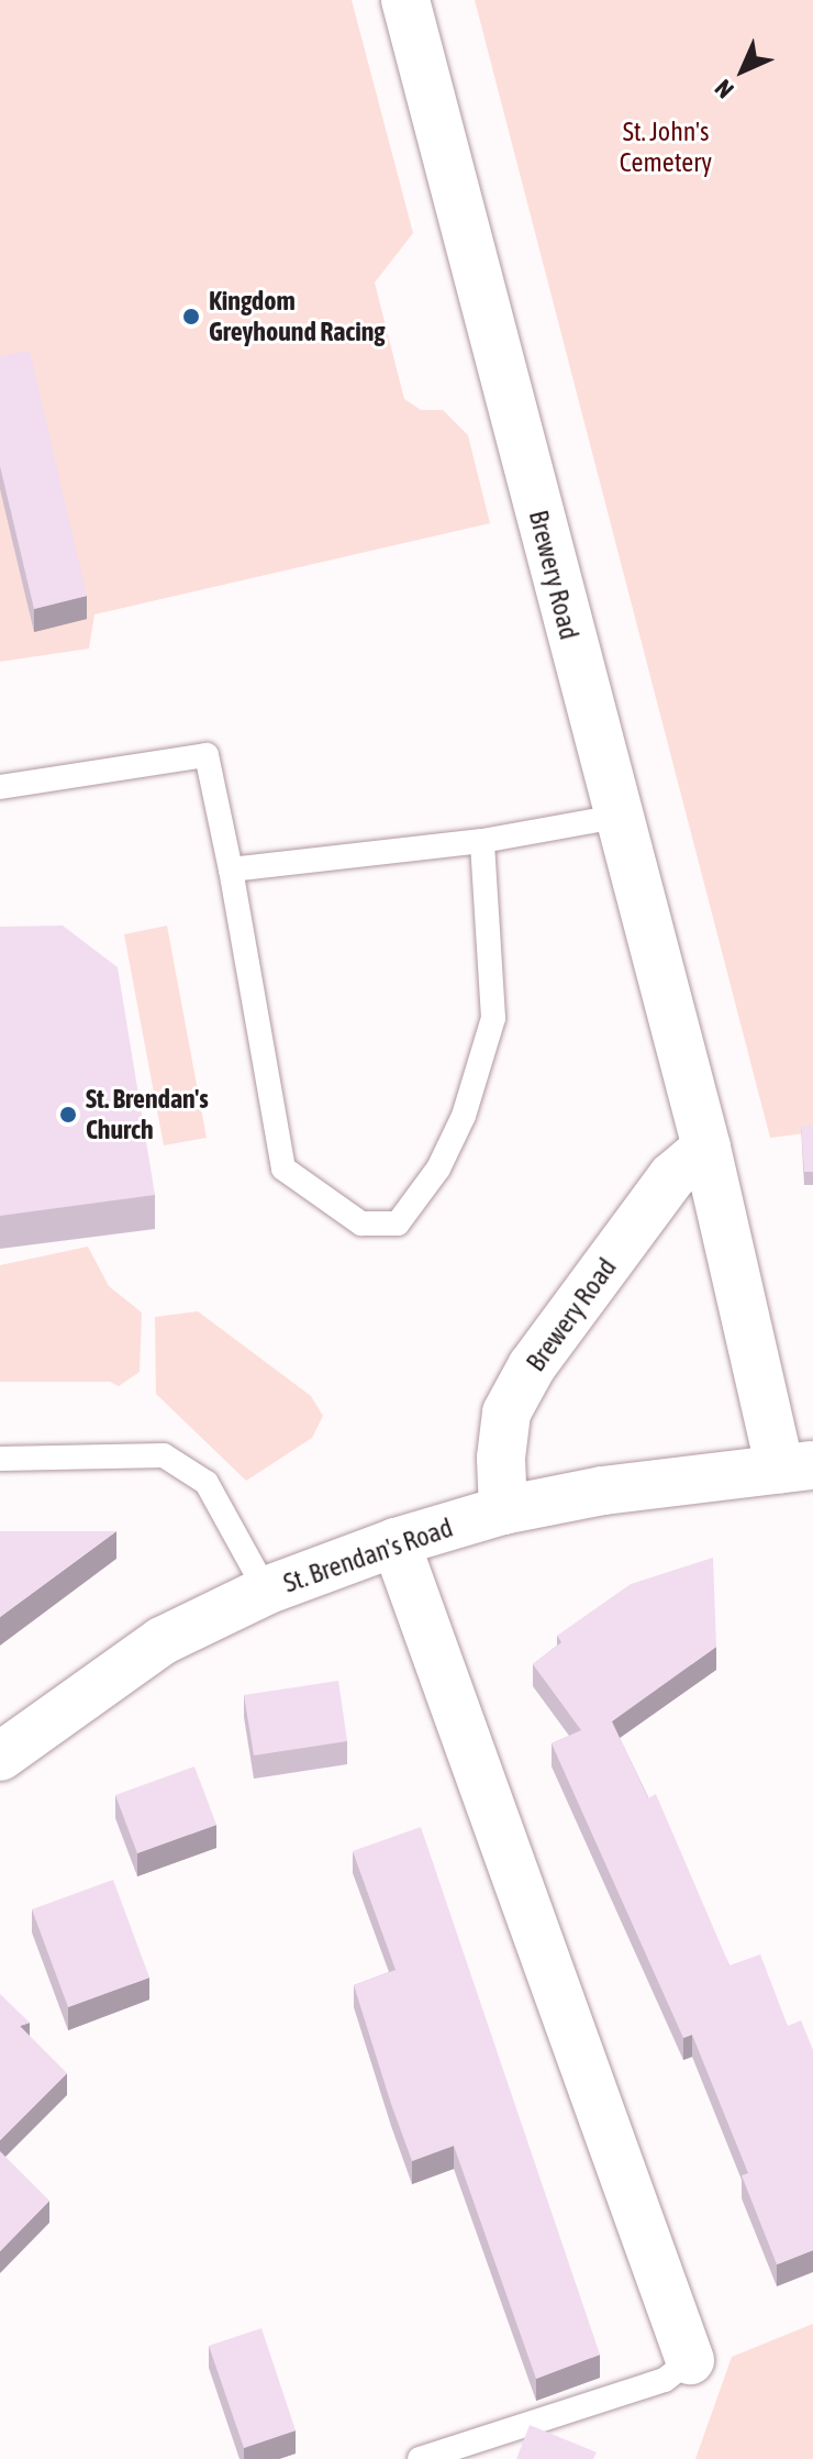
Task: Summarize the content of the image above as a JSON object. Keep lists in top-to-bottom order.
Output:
{
  "streets": {
    "street": ["Brewery Road", "St. Brendan's Road"]
  },
  "crossings": [
    ["Brewery Road", "St. Brendan's Road"]
  ],
  "parks": ["St. John's Cemetery"],
  "places": ["Kingdom Greyhound Racing", "St. Brendan's Church"],
  "north": "bottom left"
}
